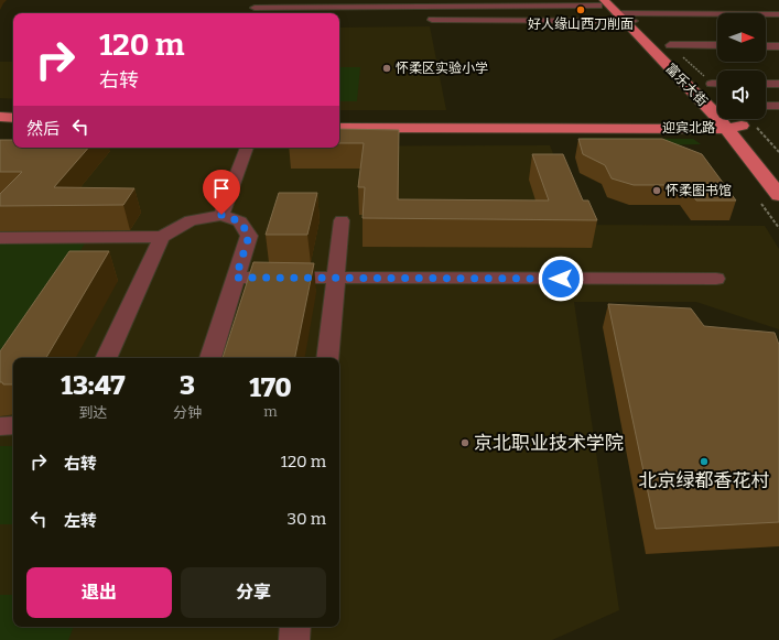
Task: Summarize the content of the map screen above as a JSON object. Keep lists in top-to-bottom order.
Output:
{
  "streets": {
    "main road": ["富乐大街", "迎宾北路"]
  },
  "crossings": [
    ["富乐大街", "迎宾北路"]
  ],
  "places": [
    "好人缘山西刀削面",
    "怀柔区实验小学",
    "怀柔图书馆",
    "京北职业技术学院",
    "北京绿都香花村"
  ],
  "north": "right",
  "page": {
    "turn": ["120 m", "右转"],
    "then": "然后",
    "eta": [
      "13:47",
      "到达",
      "3",
      "分钟",
      "170",
      "m"
    ],
    "list": [
      {
        "name": "右转",
        "value": "120 m"
      },
      {
        "name": "左转",
        "value": "30 m"
      }
    ],
    "buttons": ["退出", "分享"]
  }
}
